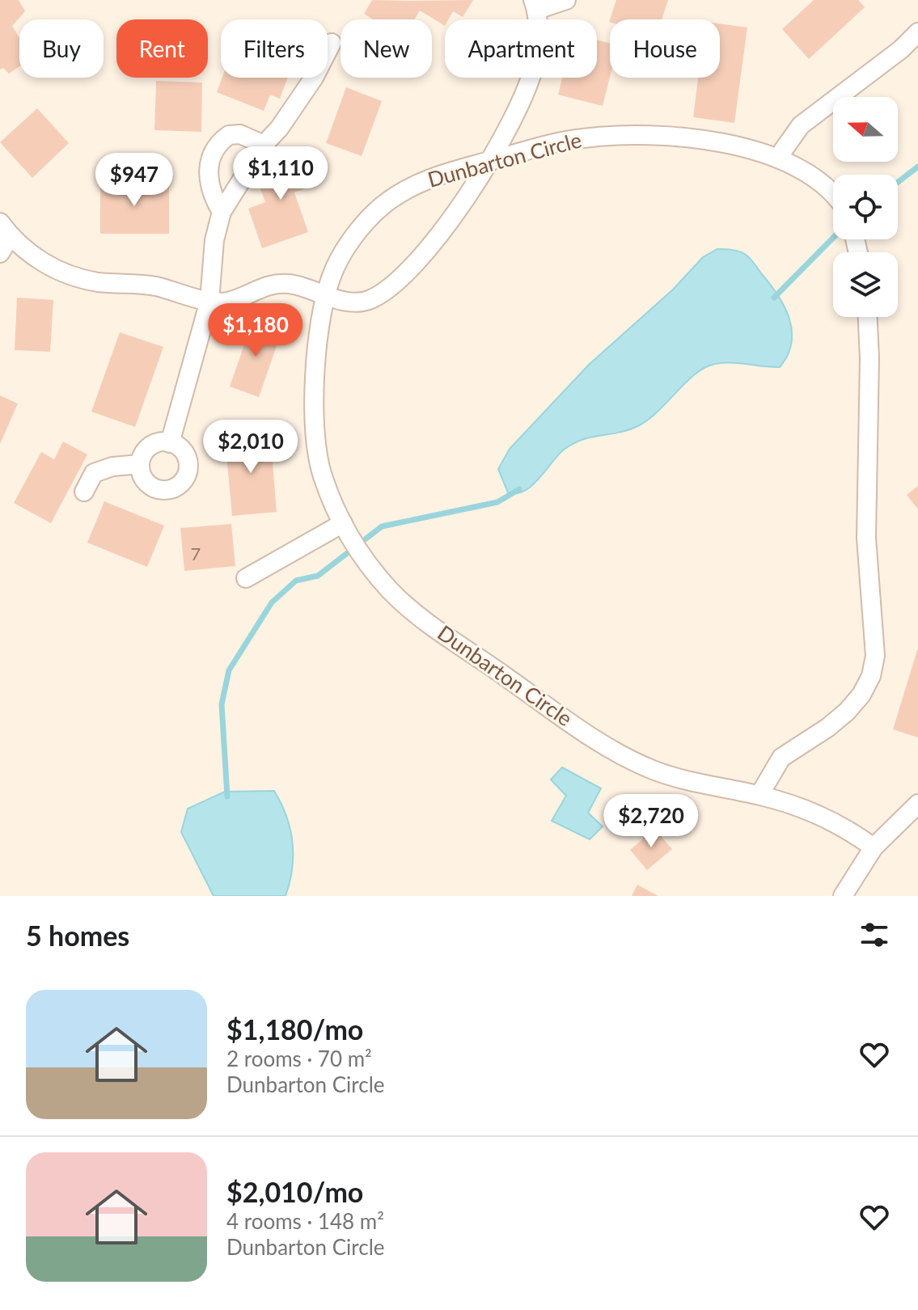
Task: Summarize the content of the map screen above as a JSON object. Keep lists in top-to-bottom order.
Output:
{
  "streets": {
    "street": ["Dunbarton Circle"]
  },
  "house_numbers": ["7"],
  "north": "left",
  "page": {
    "chip": [
      "Buy",
      "Rent",
      "Filters",
      "New",
      "Apartment",
      "House"
    ],
    "price": [
      "$1,110",
      "$947",
      "$1,180",
      "$2,010",
      "$2,720"
    ],
    "heading": "5 homes",
    "list": [
      {
        "name": "$1,180/mo",
        "note": "2 rooms · 70 m² · Dunbarton Circle"
      },
      {
        "name": "$2,010/mo",
        "note": "4 rooms · 148 m² · Dunbarton Circle"
      }
    ]
  }
}
